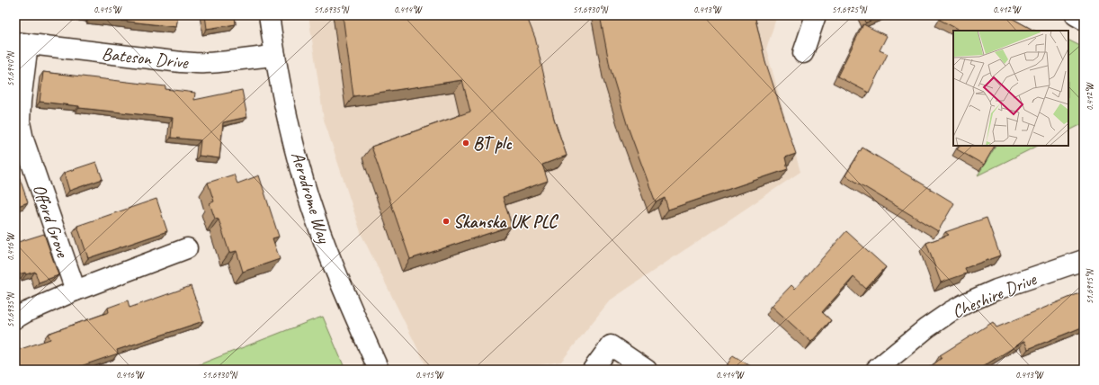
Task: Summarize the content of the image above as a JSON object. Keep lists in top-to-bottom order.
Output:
{
  "streets": {
    "street": [
      "Bateson Drive",
      "Aerodrome Way",
      "Offord Grove",
      "Cheshire Drive"
    ]
  },
  "crossings": [
    ["Bateson Drive", "Aerodrome Way"],
    ["Bateson Drive", "Offord Grove"]
  ],
  "places": ["BT plc", "Skanska UK PLC"],
  "coordinates": [
    "0.415°W",
    "51.6935°N",
    "0.414°W",
    "51.6930°N",
    "0.413°W",
    "51.6925°N",
    "0.412°W",
    "51.6940°N",
    "0.416°W",
    "51.6915°N"
  ]
}
